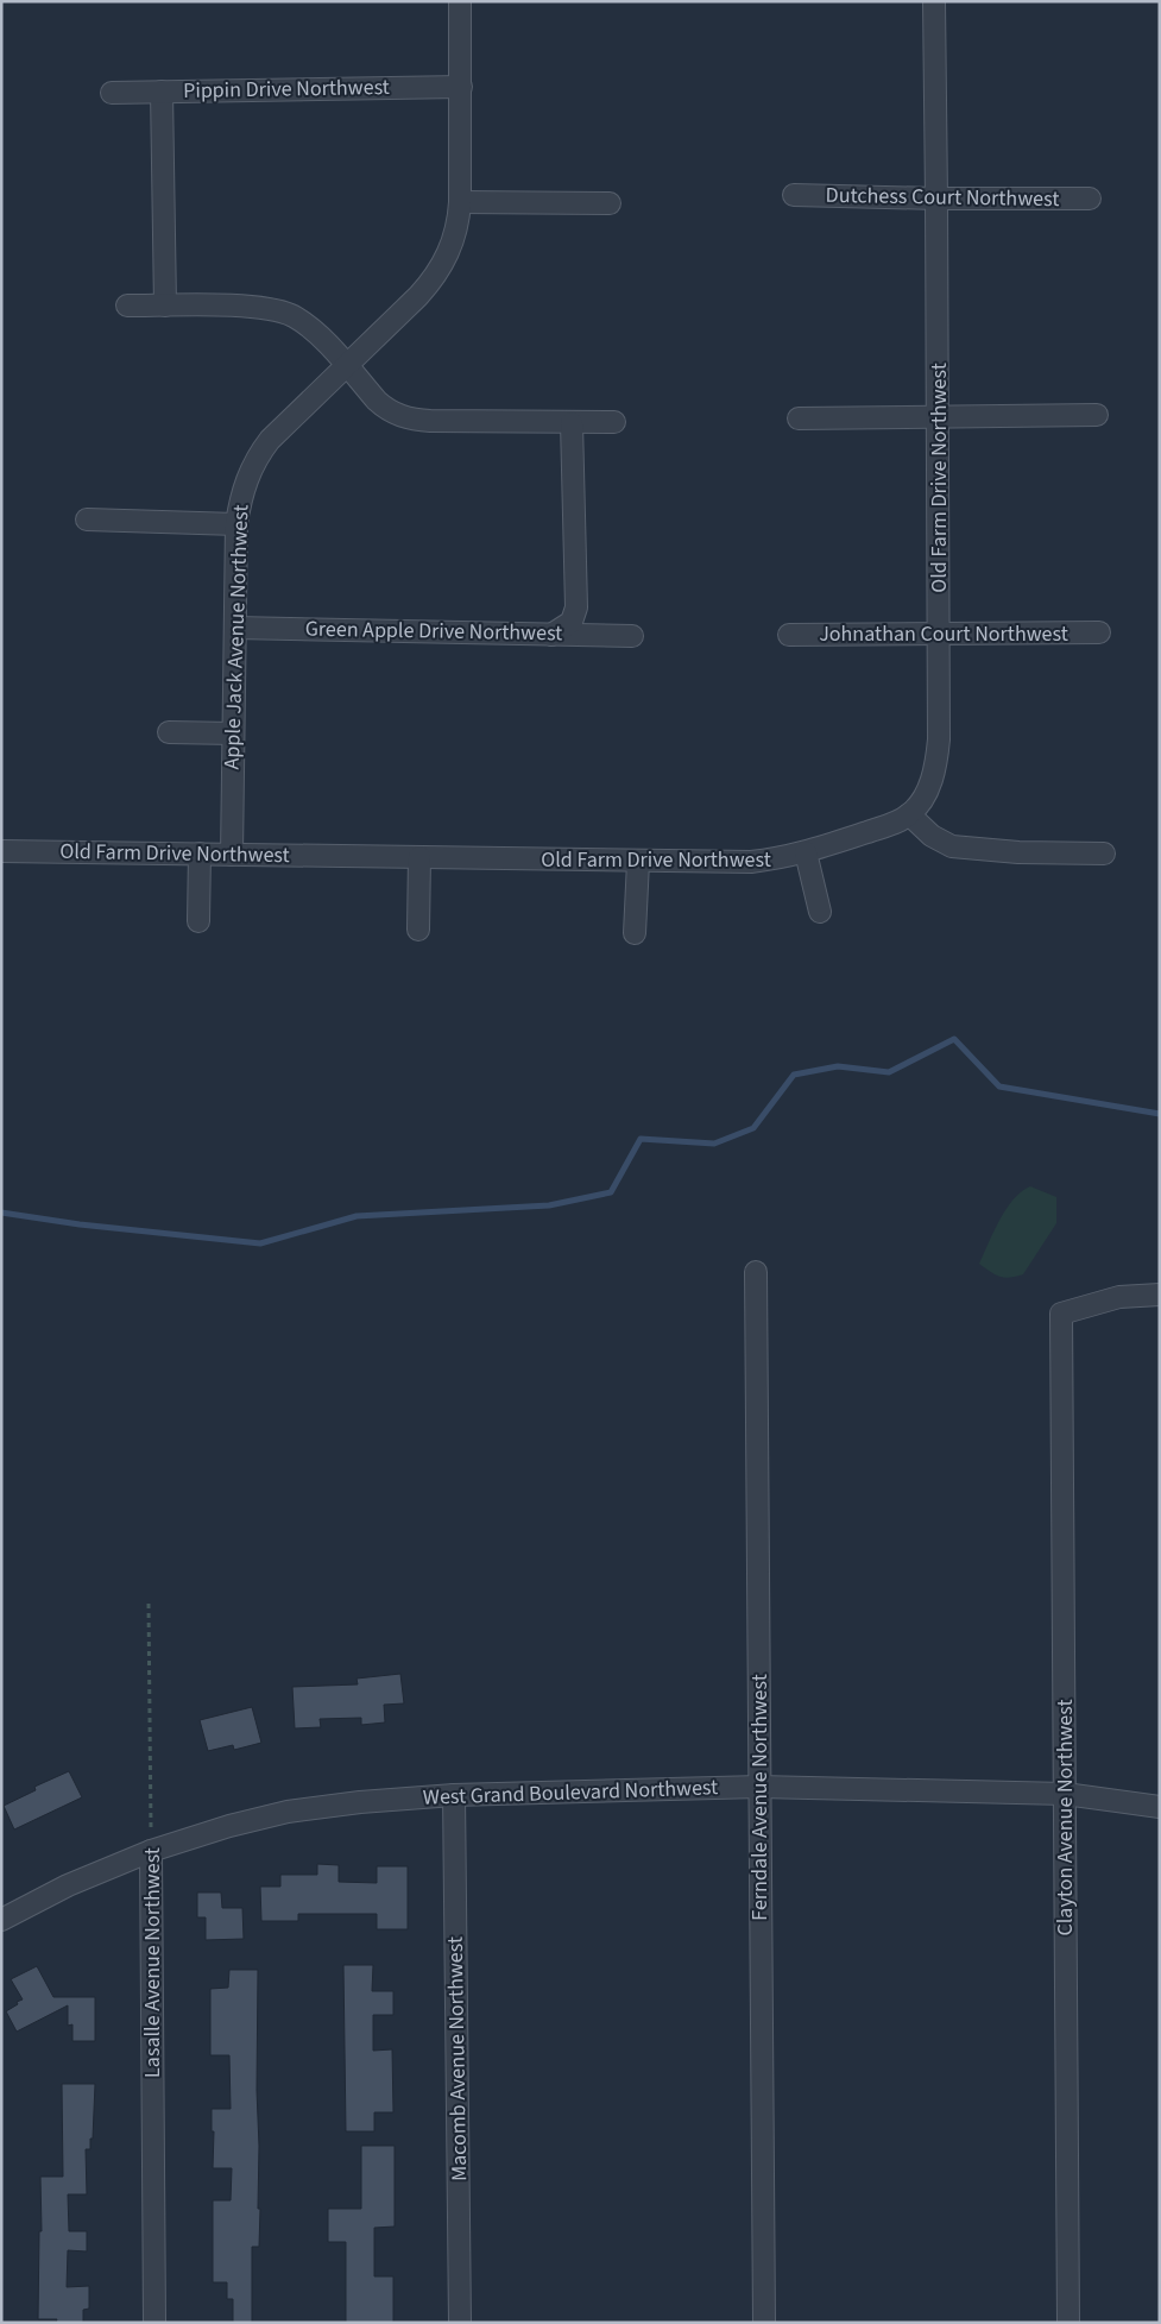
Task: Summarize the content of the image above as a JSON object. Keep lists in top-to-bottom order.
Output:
{
  "streets": {
    "street": [
      "Pippin Drive Northwest",
      "Dutchess Court Northwest",
      "Old Farm Drive Northwest",
      "Green Apple Drive Northwest",
      "Johnathan Court Northwest",
      "Apple Jack Avenue Northwest",
      "West Grand Boulevard Northwest",
      "Ferndale Avenue Northwest",
      "Clayton Avenue Northwest",
      "Lasalle Avenue Northwest",
      "Macomb Avenue Northwest"
    ]
  },
  "crossings": [
    ["Pippin Drive Northwest", "Apple Jack Avenue Northwest"],
    ["Dutchess Court Northwest", "Old Farm Drive Northwest"],
    ["Old Farm Drive Northwest", "Johnathan Court Northwest"],
    ["Old Farm Drive Northwest", "Apple Jack Avenue Northwest"],
    ["Green Apple Drive Northwest", "Apple Jack Avenue Northwest"],
    ["West Grand Boulevard Northwest", "Ferndale Avenue Northwest"],
    ["West Grand Boulevard Northwest", "Clayton Avenue Northwest"],
    ["West Grand Boulevard Northwest", "Lasalle Avenue Northwest"],
    ["West Grand Boulevard Northwest", "Macomb Avenue Northwest"]
  ]
}
